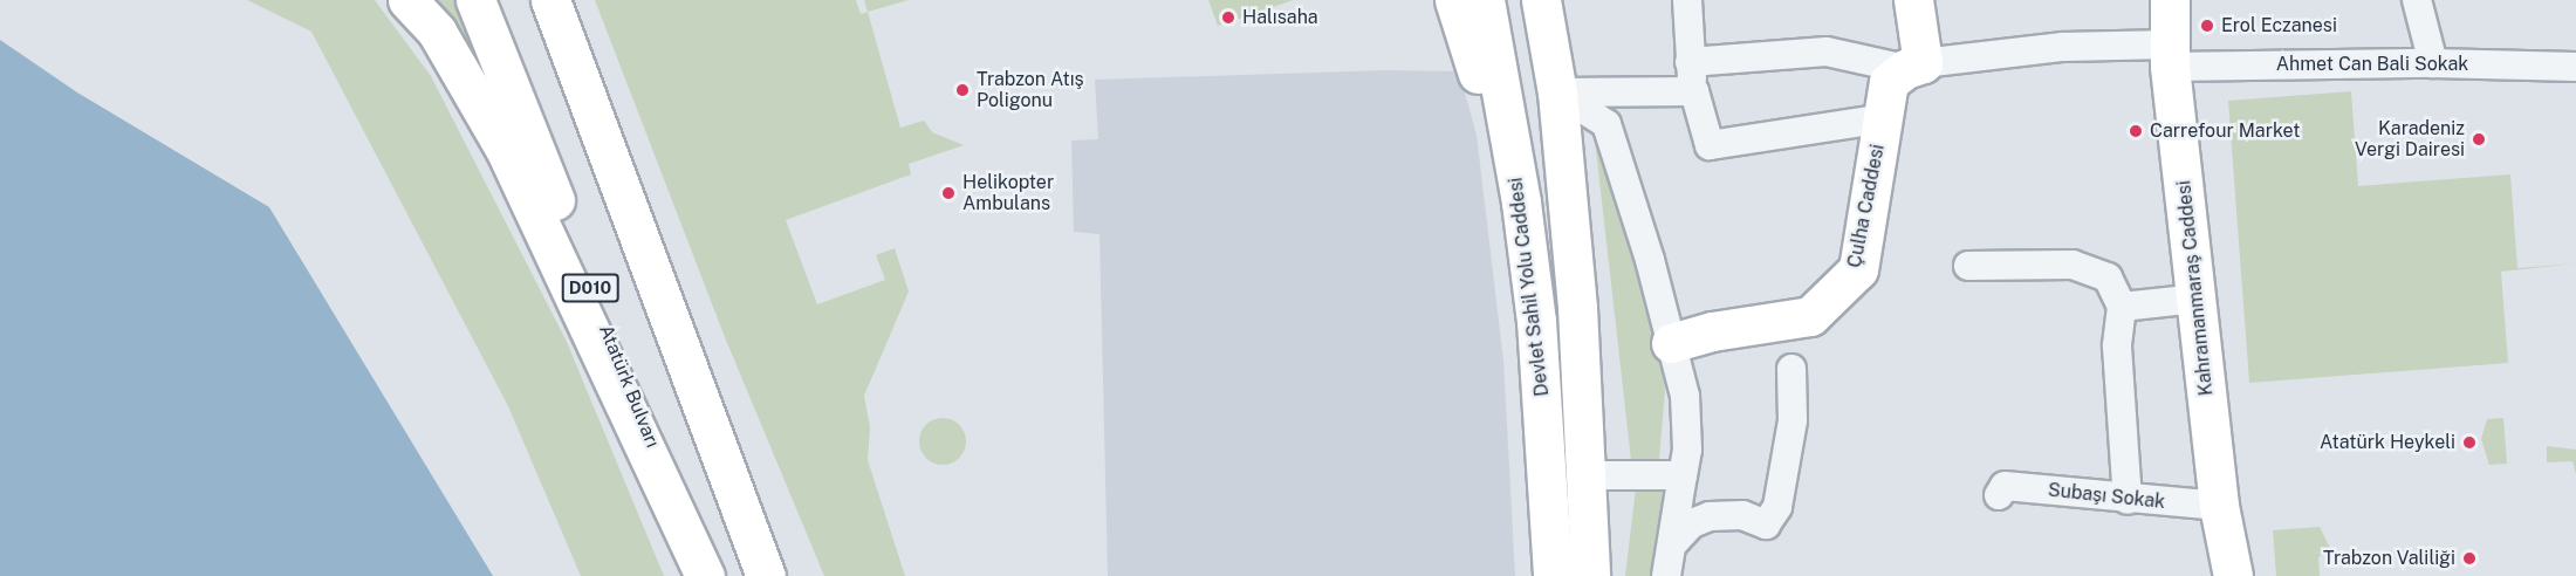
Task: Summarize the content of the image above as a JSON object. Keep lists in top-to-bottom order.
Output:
{
  "streets": {
    "main road": [
      "Çulha Caddesi",
      "Devlet Sahil Yolu Caddesi",
      "D010",
      "Kahramanmaraş Caddesi",
      "Atatürk Bulvarı"
    ],
    "street": ["Ahmet Can Bali Sokak", "Subaşı Sokak"]
  },
  "crossings": [
    ["Ahmet Can Bali Sokak", "Çulha Caddesi"],
    ["Ahmet Can Bali Sokak", "Kahramanmaraş Caddesi"],
    ["Kahramanmaraş Caddesi", "Subaşı Sokak"]
  ],
  "places": [
    "Halısaha",
    "Erol Eczanesi",
    "Trabzon Atış Poligonu",
    "Carrefour Market",
    "Karadeniz Vergi Dairesi",
    "Helikopter Ambulans",
    "Atatürk Heykeli",
    "Trabzon Valiliği"
  ]
}
